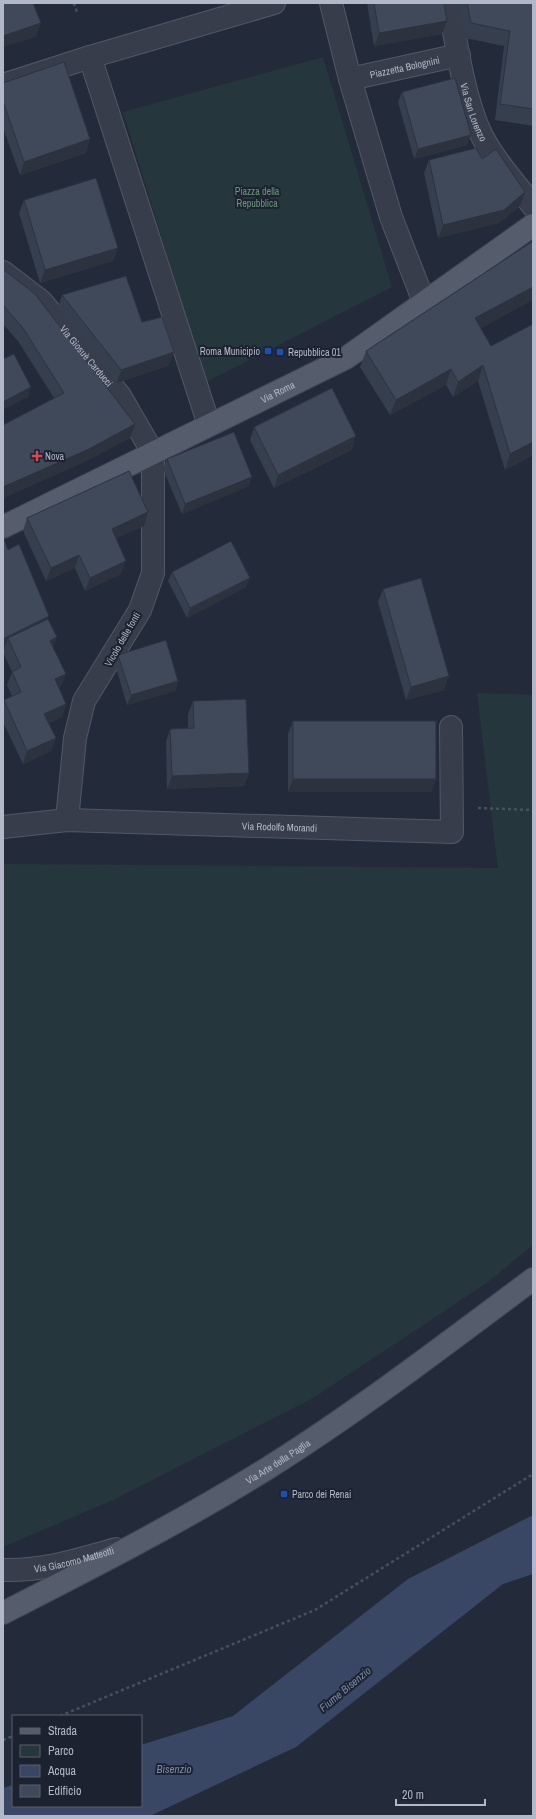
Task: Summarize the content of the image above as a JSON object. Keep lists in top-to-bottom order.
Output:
{
  "streets": {
    "main road": ["Via Roma", "Via Arte della Paglia"],
    "street": [
      "Piazzetta Bolognini",
      "Via San Lorenzo",
      "Via Giosuè Carducci",
      "Vicolo delle fonti",
      "Via Rodolfo Morandi",
      "Via Giacomo Matteotti"
    ]
  },
  "crossings": [
    ["Piazzetta Bolognini", "Via San Lorenzo"],
    ["Via Giosuè Carducci", "Via Roma"],
    ["Via Giosuè Carducci", "Vicolo delle fonti"],
    ["Via Roma", "Vicolo delle fonti"],
    ["Vicolo delle fonti", "Via Rodolfo Morandi"],
    ["Via Arte della Paglia", "Via Giacomo Matteotti"]
  ],
  "water": ["Fiume Bisenzio", "Bisenzio"],
  "parks": ["Piazza della Repubblica"],
  "places": {
    "transit": ["Roma Municipio", "Repubblica 01", "Parco dei Renai"],
    "health": ["Nova"]
  },
  "legend": [
    "Strada",
    "Parco",
    "Acqua",
    "Edificio"
  ],
  "scale_bar": "20 m"
}
